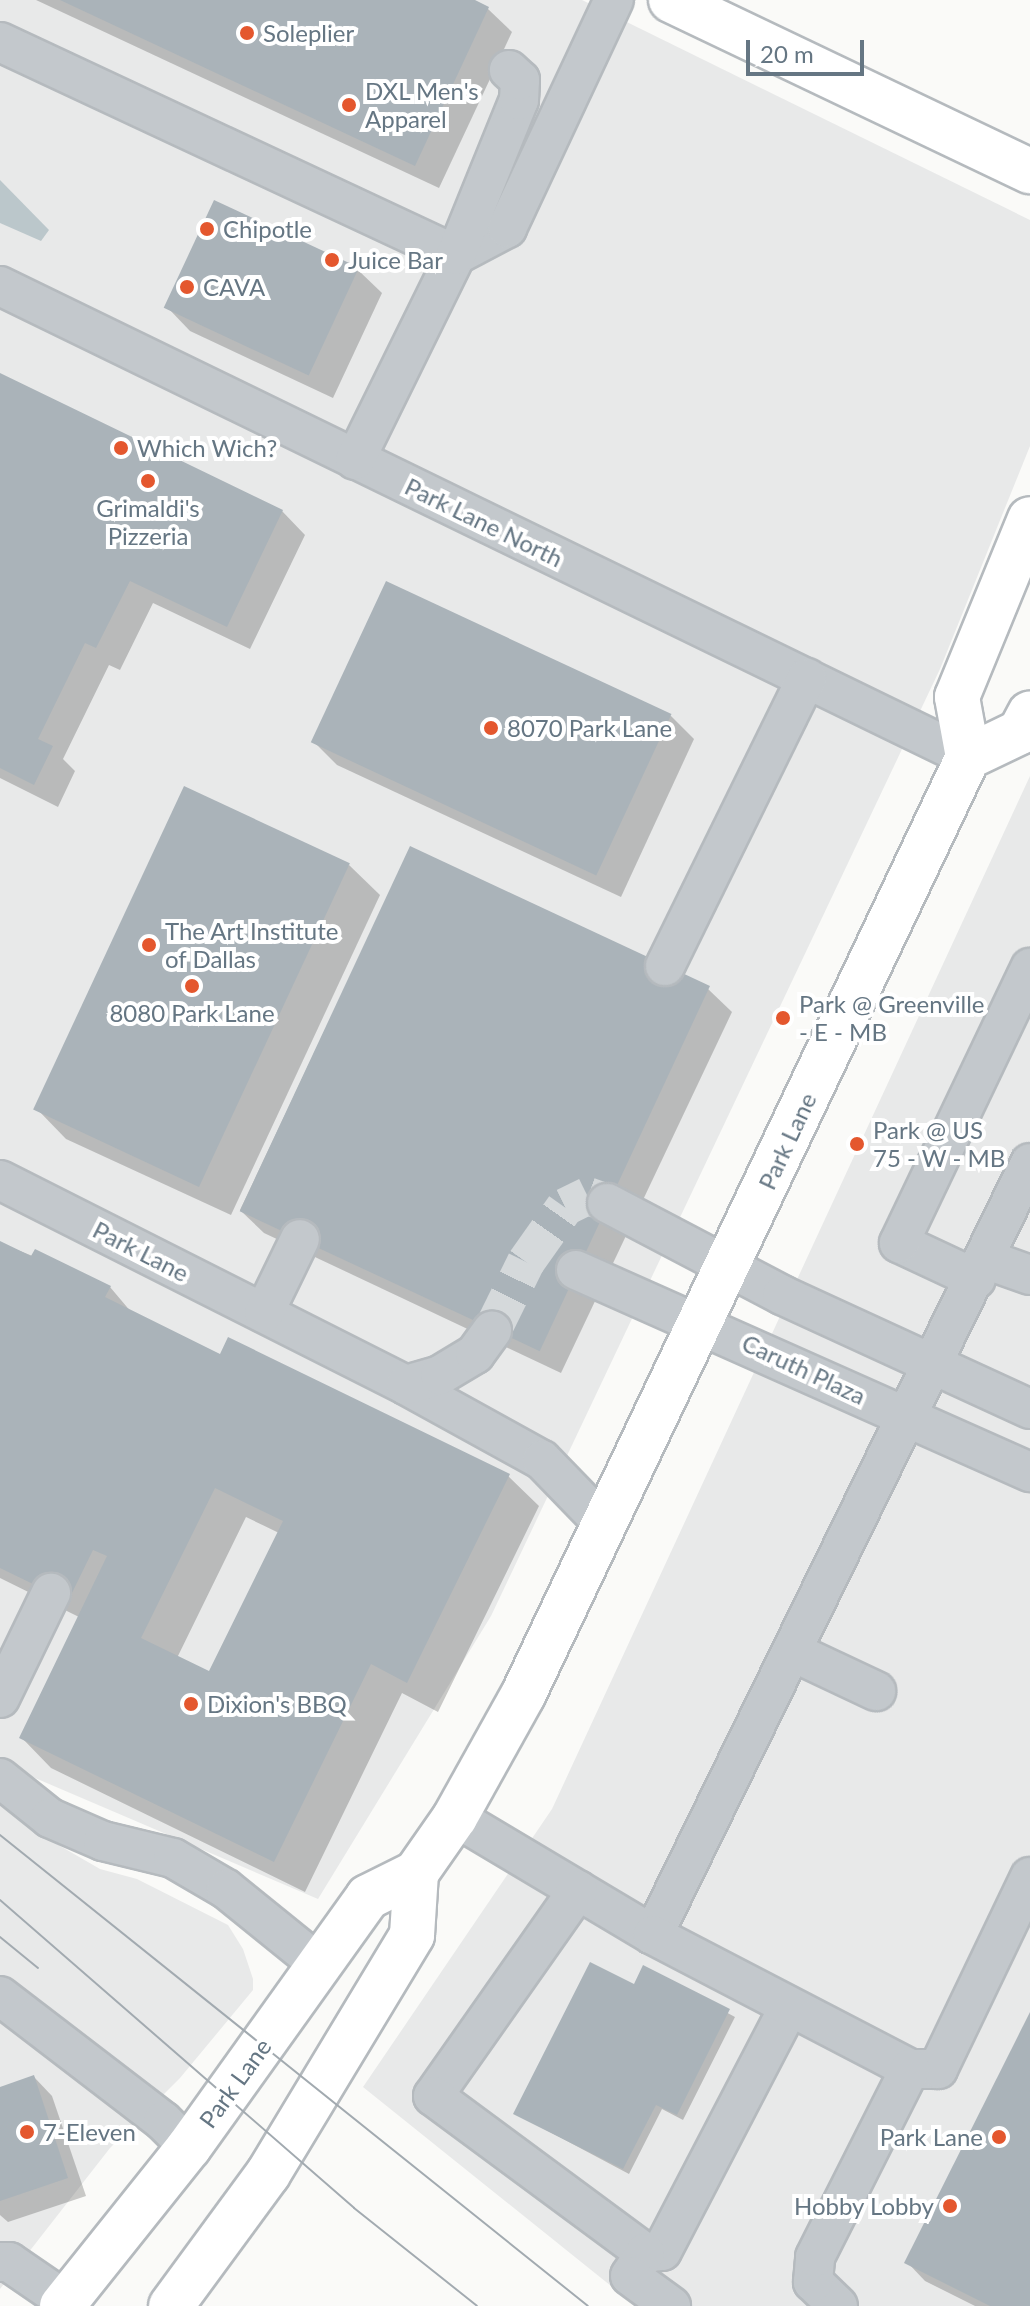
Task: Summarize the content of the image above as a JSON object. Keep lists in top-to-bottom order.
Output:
{
  "streets": {
    "main road": ["Park Lane"],
    "street": ["Park Lane North", "Caruth Plaza"]
  },
  "crossings": [
    ["Park Lane North", "Park Lane"],
    ["Park Lane", "Caruth Plaza"]
  ],
  "places": [
    "Soleplier",
    "DXL Men's Apparel",
    "Chipotle",
    "Juice Bar",
    "CAVA",
    "Which Wich?",
    "Grimaldi's Pizzeria",
    "8070 Park Lane",
    "The Art Institute of Dallas",
    "8080 Park Lane",
    "Park @ Greenville - E - MB",
    "Park @ US 75 - W - MB",
    "Dixion's BBQ",
    "7-Eleven",
    "Park Lane",
    "Hobby Lobby"
  ],
  "scale_bar": "20 m"
}
